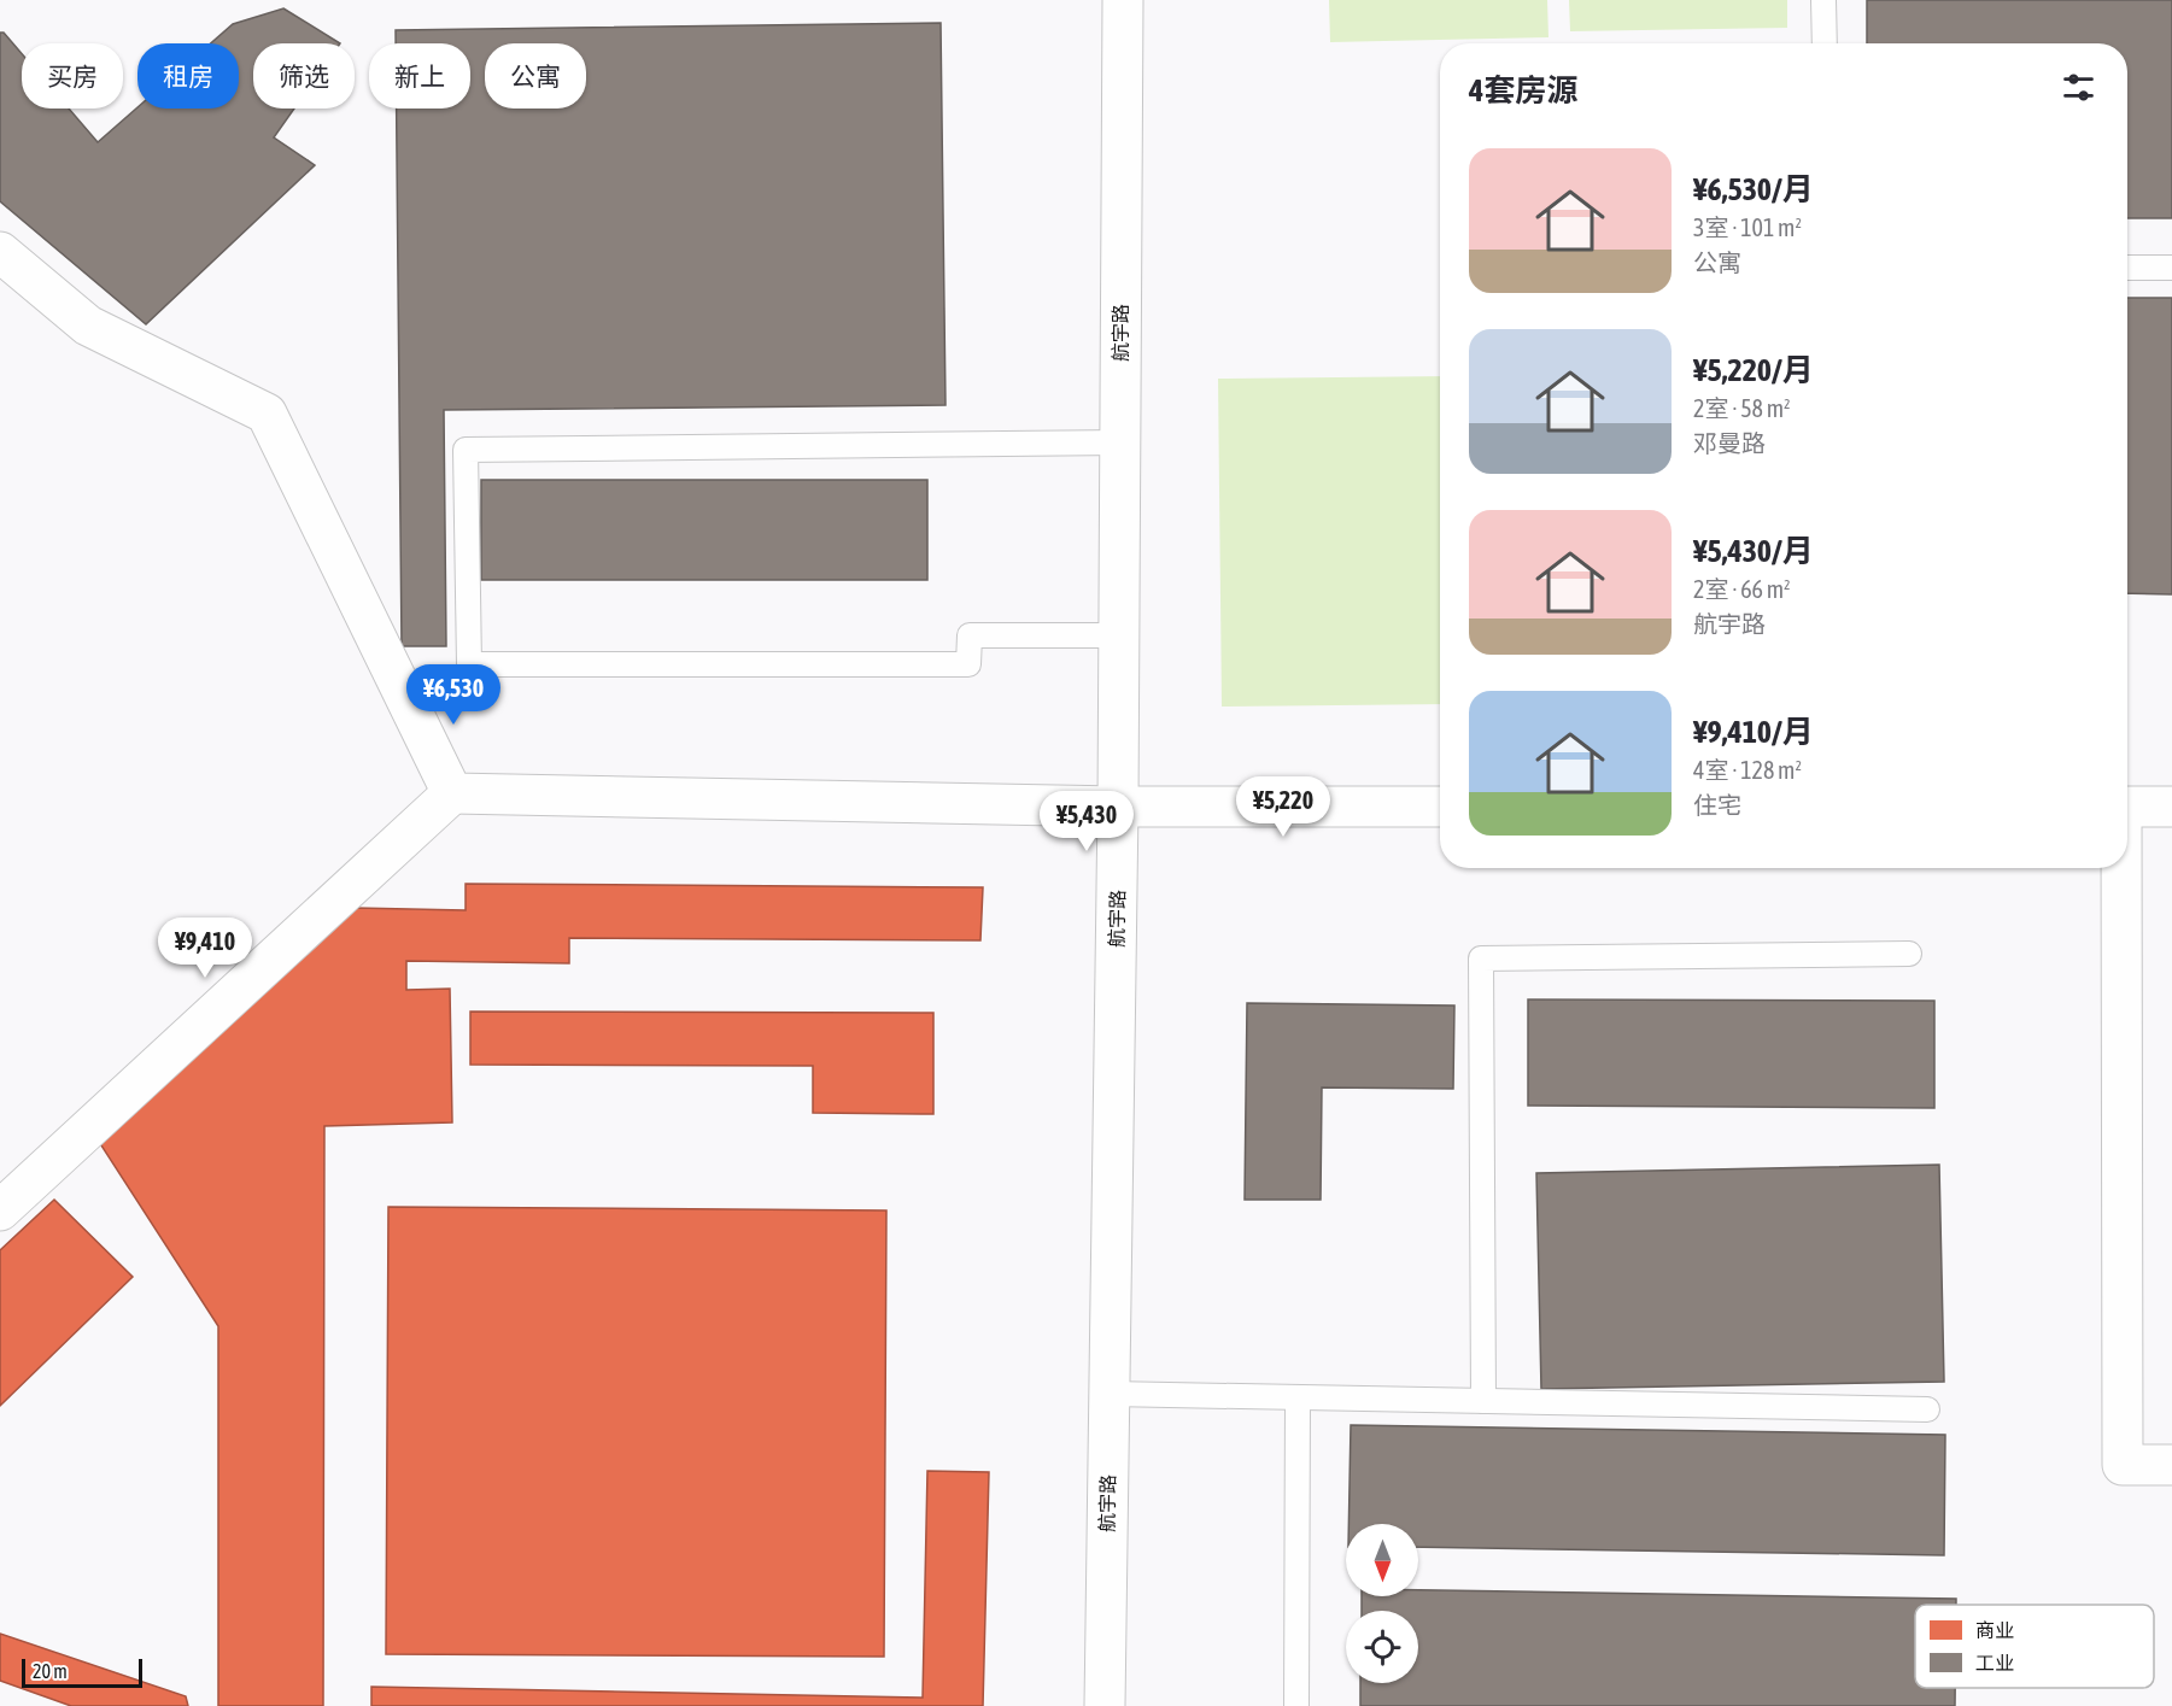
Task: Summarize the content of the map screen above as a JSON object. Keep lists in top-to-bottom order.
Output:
{
  "streets": {
    "street": ["航宇路"]
  },
  "legend": ["商业", "工业"],
  "scale_bar": "20 m",
  "north": "bottom",
  "page": {
    "chip": [
      "买房",
      "租房",
      "筛选",
      "新上",
      "公寓"
    ],
    "heading": "4套房源",
    "list": [
      {
        "name": "¥6,530/月",
        "note": "3室 · 101 m² · 公寓"
      },
      {
        "name": "¥5,220/月",
        "note": "2室 · 58 m² · 邓曼路"
      },
      {
        "name": "¥5,430/月",
        "note": "2室 · 66 m² · 航宇路"
      },
      {
        "name": "¥9,410/月",
        "note": "4室 · 128 m² · 住宅"
      }
    ],
    "price": [
      "¥6,530",
      "¥5,220",
      "¥5,430",
      "¥9,410"
    ],
    "scale": "20 m"
  }
}
